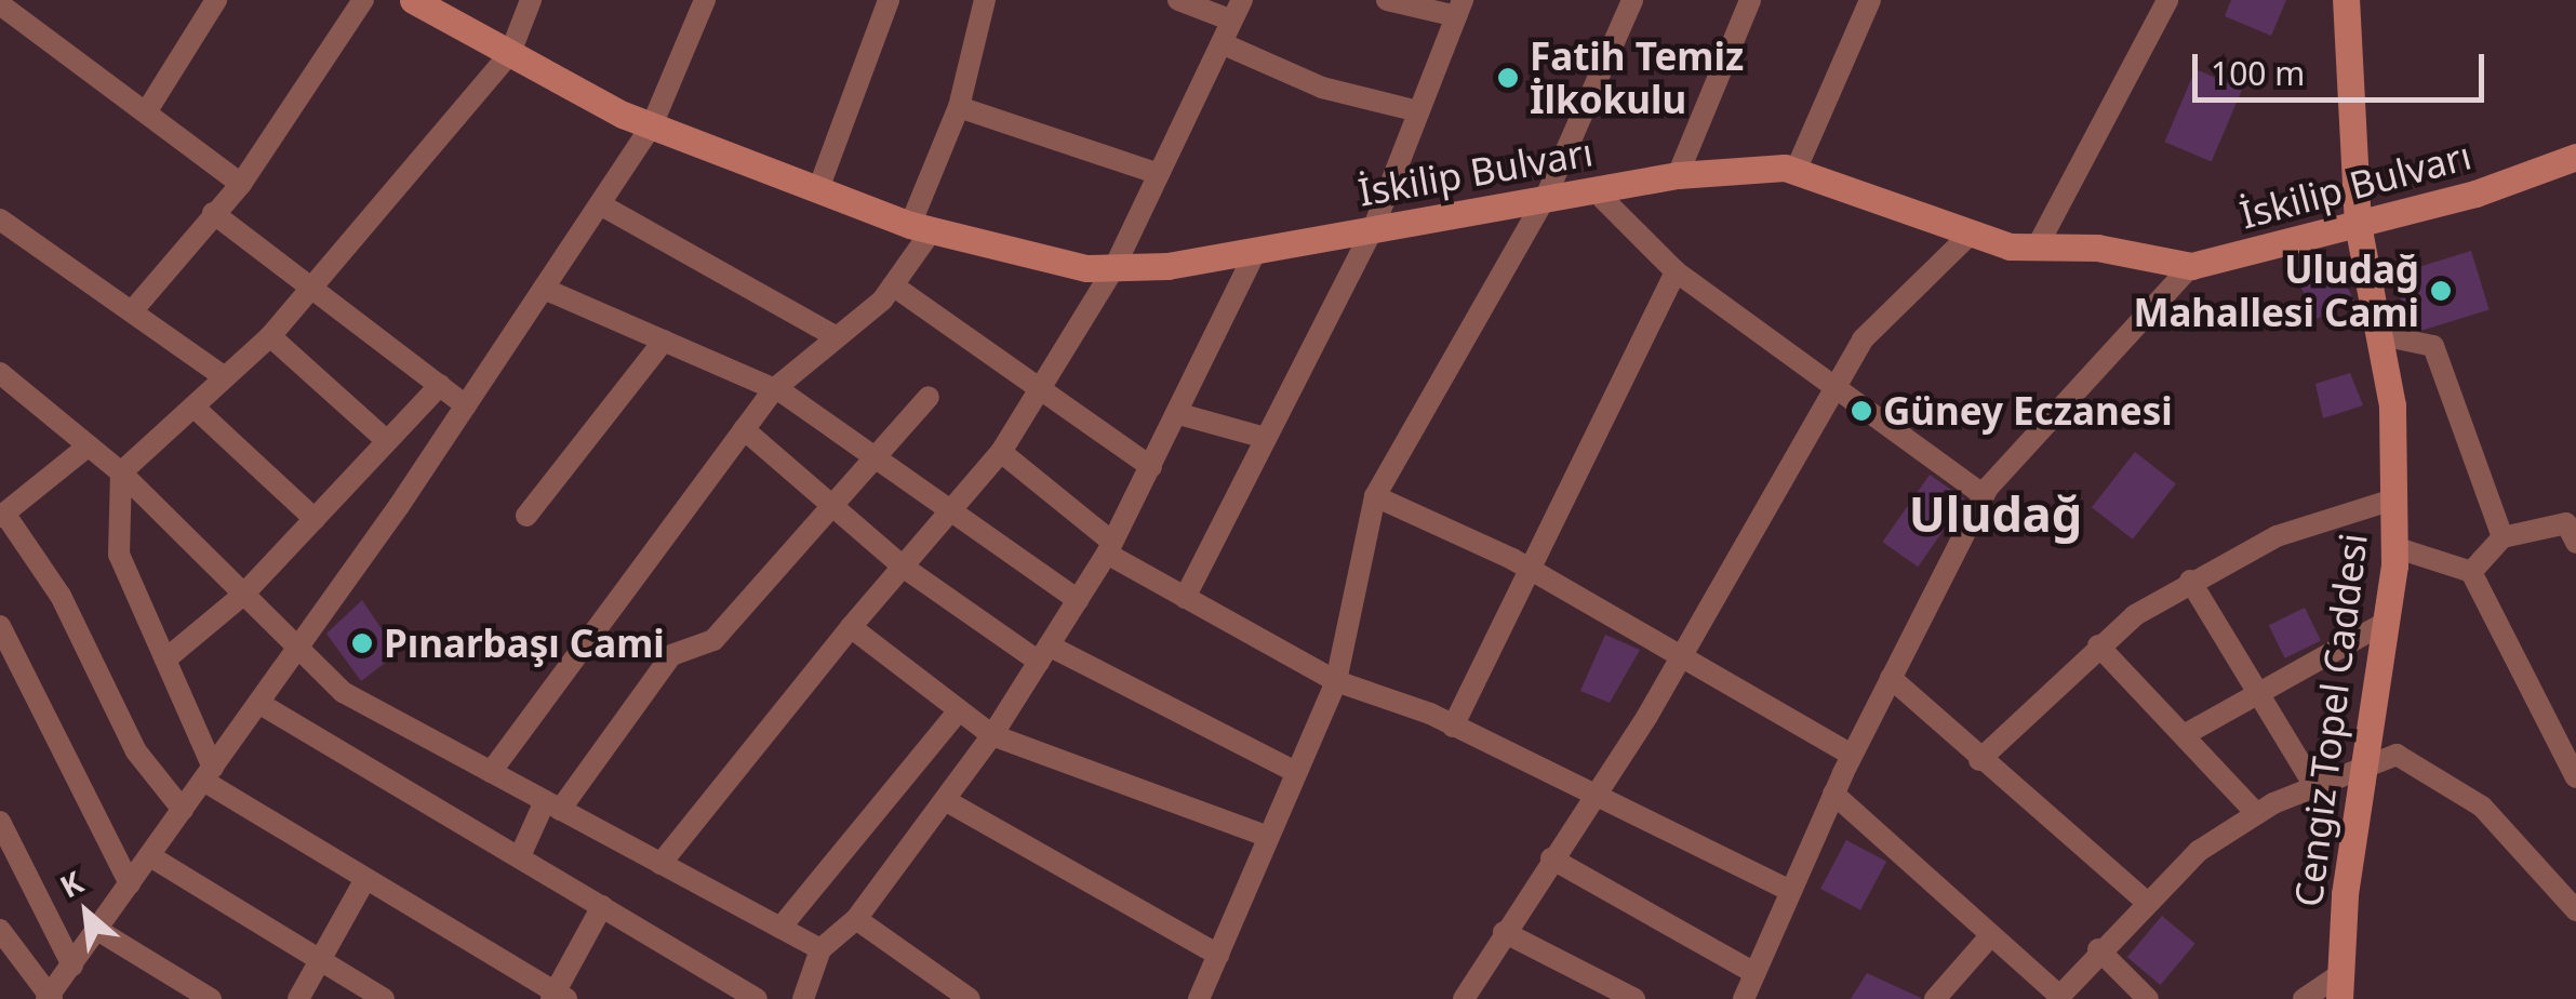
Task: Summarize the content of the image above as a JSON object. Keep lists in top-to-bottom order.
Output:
{
  "streets": {
    "main road": ["İskilip Bulvarı", "Cengiz Topel Caddesi"]
  },
  "crossings": [
    ["İskilip Bulvarı", "Cengiz Topel Caddesi"]
  ],
  "districts": ["Uludağ"],
  "places": [
    "Fatih Temiz İlkokulu",
    "Uludağ Mahallesi Cami",
    "Güney Eczanesi",
    "Pınarbaşı Cami"
  ],
  "scale_bar": "100 m",
  "north": "top left"
}
